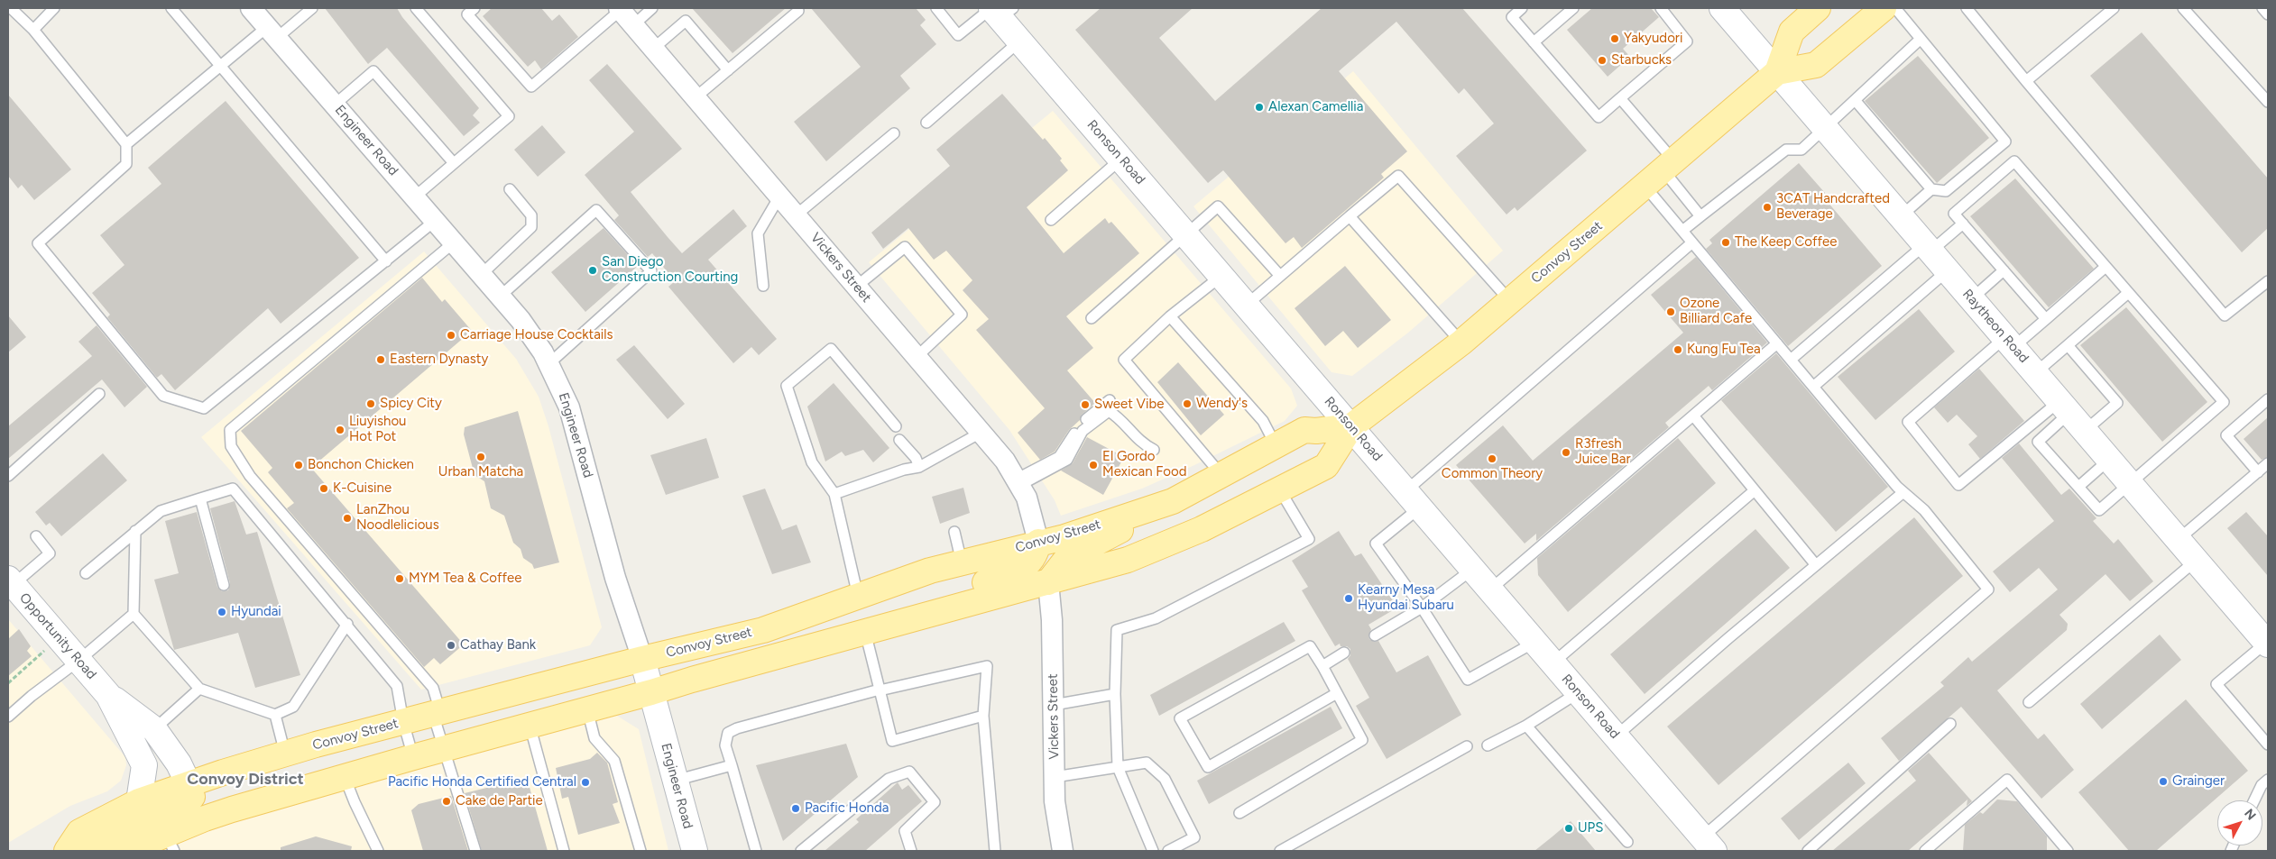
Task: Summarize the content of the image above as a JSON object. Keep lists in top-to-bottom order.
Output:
{
  "streets": {
    "main road": ["Convoy Street"],
    "street": [
      "Engineer Road",
      "Ronson Road",
      "Vickers Street",
      "Raytheon Road",
      "Opportunity Road"
    ]
  },
  "crossings": [
    ["Engineer Road", "Convoy Street"],
    ["Ronson Road", "Convoy Street"],
    ["Convoy Street", "Vickers Street"],
    ["Convoy Street", "Raytheon Road"]
  ],
  "districts": ["Convoy District"],
  "places": [
    "Yakyudori",
    "Starbucks",
    "Alexan Camellia",
    "3CAT Handcrafted Beverage",
    "The Keep Coffee",
    "San Diego Construction Courting",
    "Ozone Billiard Cafe",
    "Carriage House Cocktails",
    "Kung Fu Tea",
    "Eastern Dynasty",
    "Spicy City",
    "Wendy's",
    "Sweet Vibe",
    "Liuyishou Hot Pot",
    "R3fresh Juice Bar",
    "Urban Matcha",
    "Common Theory",
    "Bonchon Chicken",
    "El Gordo Mexican Food",
    "K-Cuisine",
    "LanZhou Noodlelicious",
    "MYM Tea & Coffee",
    "Kearny Mesa Hyundai Subaru",
    "Hyundai",
    "Cathay Bank",
    "Grainger",
    "Pacific Honda Certified Central",
    "Cake de Partie",
    "Pacific Honda",
    "UPS"
  ],
  "north": "top right"
}
